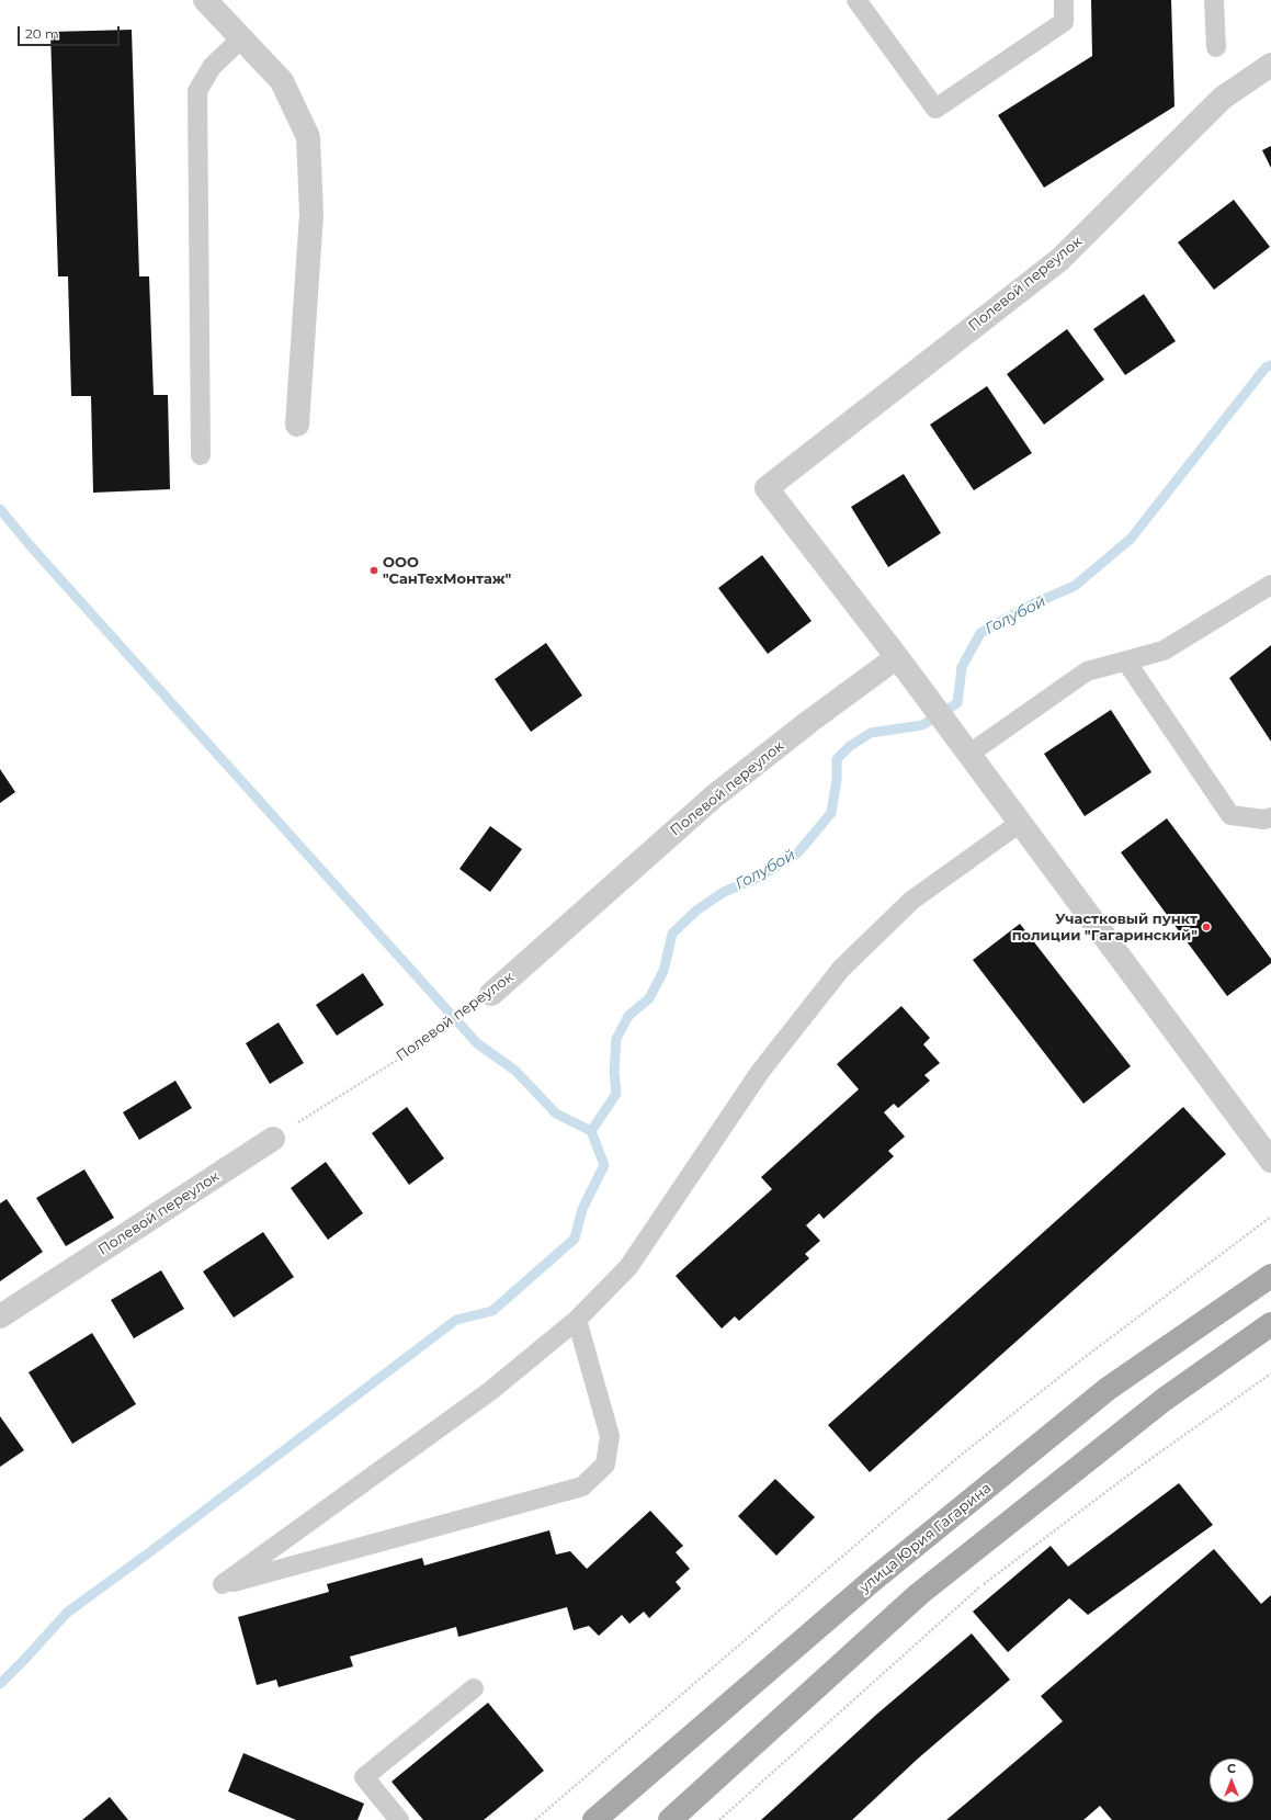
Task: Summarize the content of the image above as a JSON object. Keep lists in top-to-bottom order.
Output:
{
  "streets": {
    "main road": ["улица Юрия Гагарина"],
    "street": ["Полевой переулок"]
  },
  "water": ["Голубой"],
  "places": ["ООО \"СанТехМонтаж\"", "Участковый пункт полиции \"Гагаринский\""],
  "scale_bar": "20 m",
  "north": "top"
}
